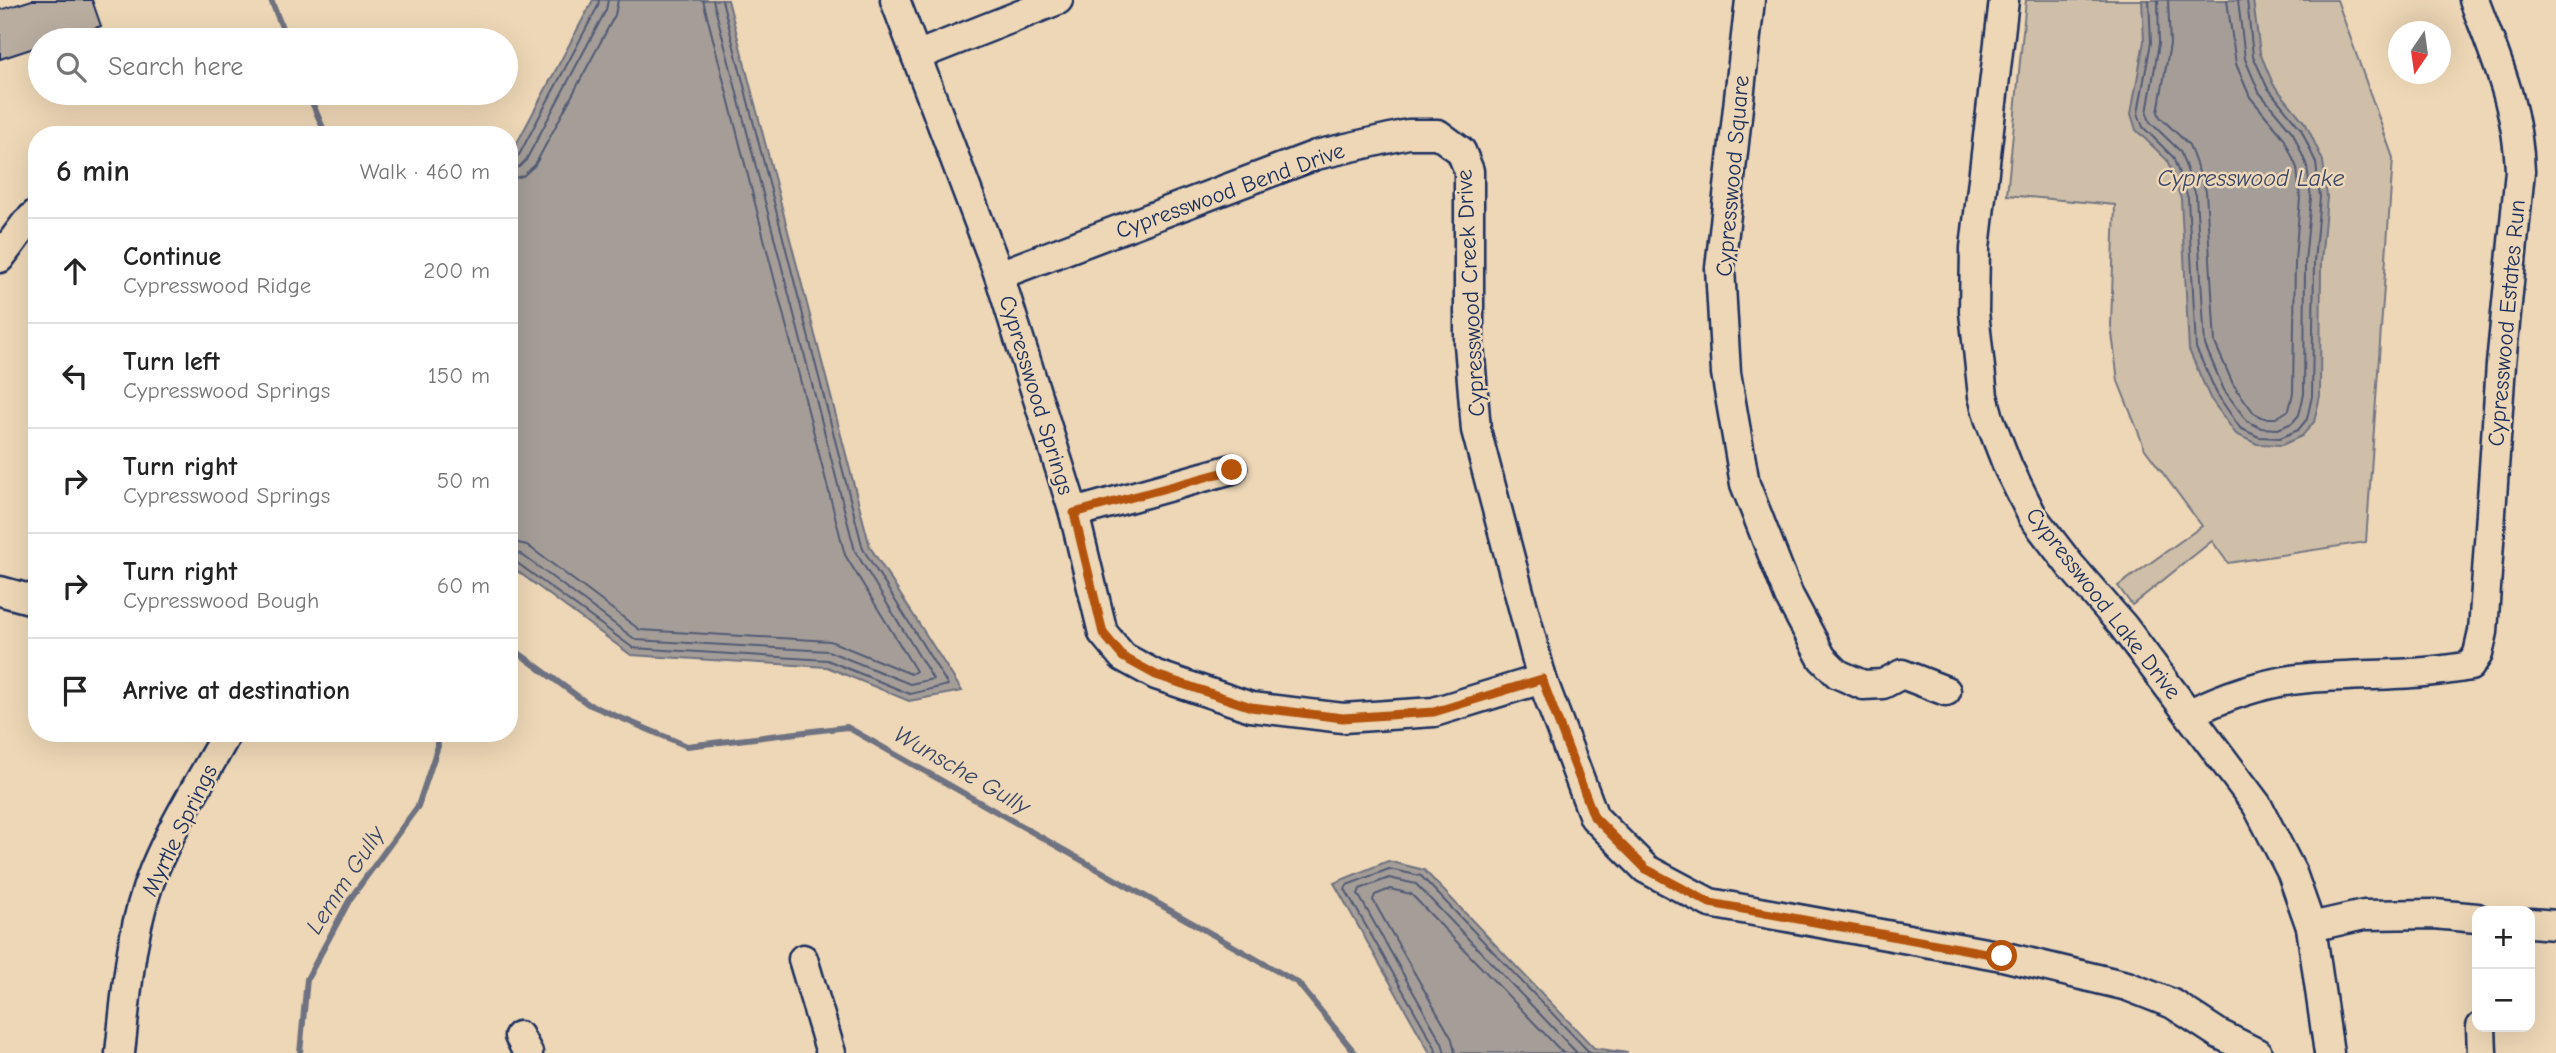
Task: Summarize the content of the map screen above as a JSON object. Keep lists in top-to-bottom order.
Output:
{
  "streets": {
    "street": [
      "Cypresswood Square",
      "Cypresswood Bend Drive",
      "Cypresswood Creek Drive",
      "Cypresswood Estates Run",
      "Cypresswood Springs",
      "Cypresswood Lake Drive",
      "Myrtle Springs"
    ]
  },
  "crossings": [
    ["Cypresswood Bend Drive", "Cypresswood Creek Drive"],
    ["Cypresswood Bend Drive", "Cypresswood Springs"],
    ["Cypresswood Creek Drive", "Cypresswood Springs"],
    ["Cypresswood Estates Run", "Cypresswood Lake Drive"]
  ],
  "water": ["Cypresswood Lake", "Wunsche Gully", "Lemm Gully"],
  "north": "bottom",
  "page": {
    "search": "Search here",
    "heading": ["6 min", "Walk · 460 m"],
    "list": [
      ["Continue", "Cypresswood Ridge", "200 m"],
      ["Turn left", "Cypresswood Springs", "150 m"],
      ["Turn right", "Cypresswood Springs", "50 m"],
      ["Turn right", "Cypresswood Bough", "60 m"],
      "Arrive at destination"
    ],
    "map_buttons": ["+", "−"]
  }
}
